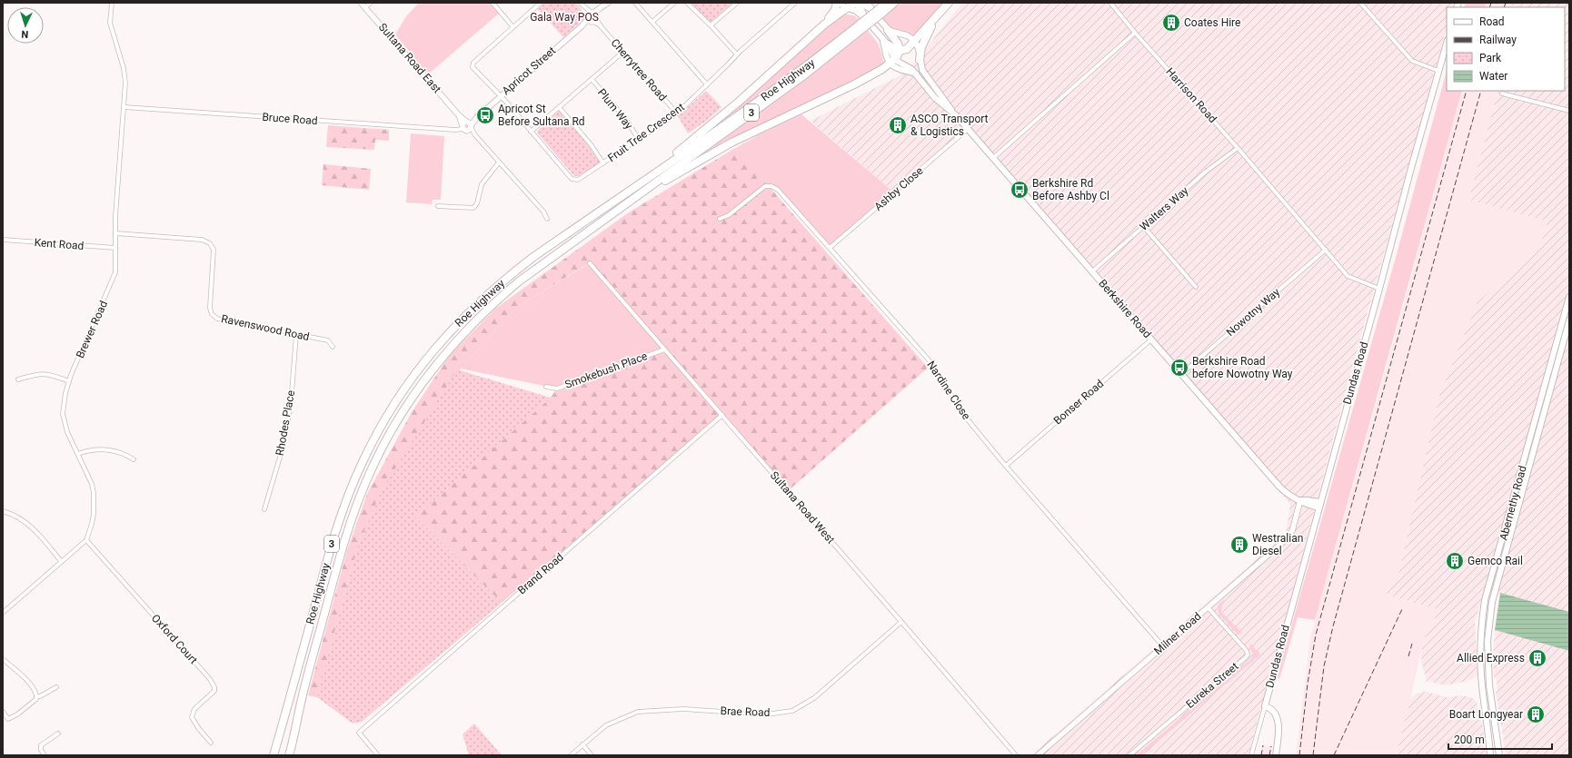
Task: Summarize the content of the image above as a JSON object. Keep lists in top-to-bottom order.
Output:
{
  "streets": {
    "highway": ["Roe Highway", "3"],
    "main road": ["Berkshire Road", "Dundas Road", "Abernethy Road"],
    "street": [
      "Sultana Road East",
      "Cherrytree Road",
      "Apricot Street",
      "Harrison Road",
      "Plum Way",
      "Bruce Road",
      "Fruit Tree Crescent",
      "Ashby Close",
      "Walters Way",
      "Kent Road",
      "Nowotny Way",
      "Ravenswood Road",
      "Brewer Road",
      "Smokebush Place",
      "Nardine Close",
      "Bonser Road",
      "Rhodes Place",
      "Sultana Road West",
      "Brand Road",
      "Milner Road",
      "Oxford Court",
      "Eureka Street",
      "Brae Road"
    ]
  },
  "crossings": [
    ["Sultana Road East", "Apricot Street"],
    ["Sultana Road East", "Bruce Road"],
    ["Cherrytree Road", "Apricot Street"],
    ["Cherrytree Road", "Fruit Tree Crescent"],
    ["Apricot Street", "Bruce Road"],
    ["Apricot Street", "Fruit Tree Crescent"],
    ["Harrison Road", "Walters Way"],
    ["Harrison Road", "Nowotny Way"],
    ["Harrison Road", "Dundas Road"],
    ["Plum Way", "Fruit Tree Crescent"],
    ["Bruce Road", "Brewer Road"],
    ["Ashby Close", "Berkshire Road"],
    ["Ashby Close", "Nardine Close"],
    ["Walters Way", "Berkshire Road"],
    ["Kent Road", "Brewer Road"],
    ["Berkshire Road", "Nowotny Way"],
    ["Berkshire Road", "Dundas Road"],
    ["Berkshire Road", "Bonser Road"],
    ["Berkshire Road", "Milner Road"],
    ["Ravenswood Road", "Brewer Road"],
    ["Ravenswood Road", "Rhodes Place"],
    ["Brewer Road", "Oxford Court"],
    ["Smokebush Place", "Sultana Road West"],
    ["Nardine Close", "Bonser Road"],
    ["Nardine Close", "Milner Road"],
    ["Sultana Road West", "Brand Road"],
    ["Sultana Road West", "Brae Road"],
    ["Milner Road", "Eureka Street"]
  ],
  "parks": ["Gala Way POS"],
  "places": {
    "building": [
      "Coates Hire",
      "ASCO Transport & Logistics",
      "Westralian Diesel",
      "Gemco Rail",
      "Allied Express",
      "Boart Longyear"
    ],
    "bus stop": ["Apricot St Before Sultana Rd", "Berkshire Rd Before Ashby Cl", "Berkshire Road before Nowotny Way"]
  },
  "legend": [
    "Road",
    "Railway",
    "Park",
    "Water"
  ],
  "scale_bar": "200 m",
  "north": "bottom"
}
